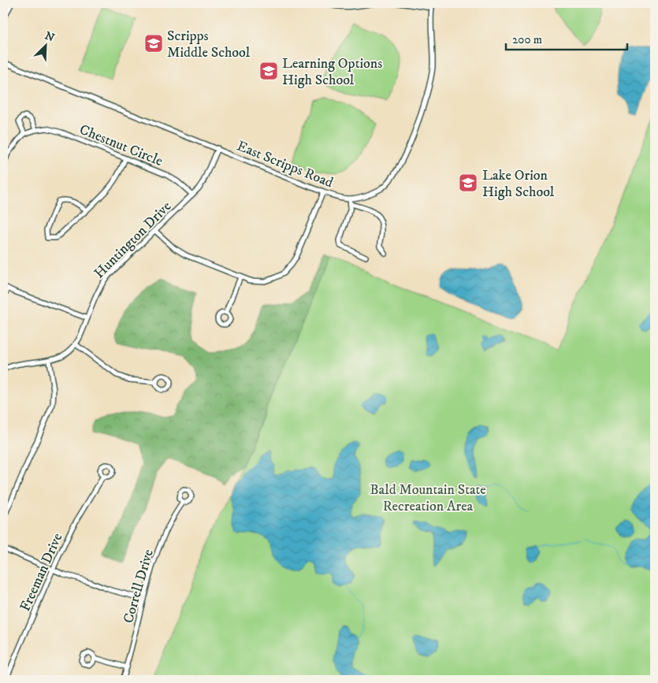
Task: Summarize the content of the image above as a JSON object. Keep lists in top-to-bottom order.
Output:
{
  "streets": {
    "street": [
      "Chestnut Circle",
      "East Scripps Road",
      "Huntington Drive",
      "Freeman Drive",
      "Correll Drive"
    ]
  },
  "crossings": [
    ["Chestnut Circle", "Huntington Drive"],
    ["East Scripps Road", "Huntington Drive"]
  ],
  "parks": ["Bald Mountain State Recreation Area"],
  "places": {
    "school or university": ["Scripps Middle School", "Learning Options High School", "Lake Orion High School"]
  },
  "scale_bar": "200 m",
  "north": "top right"
}
